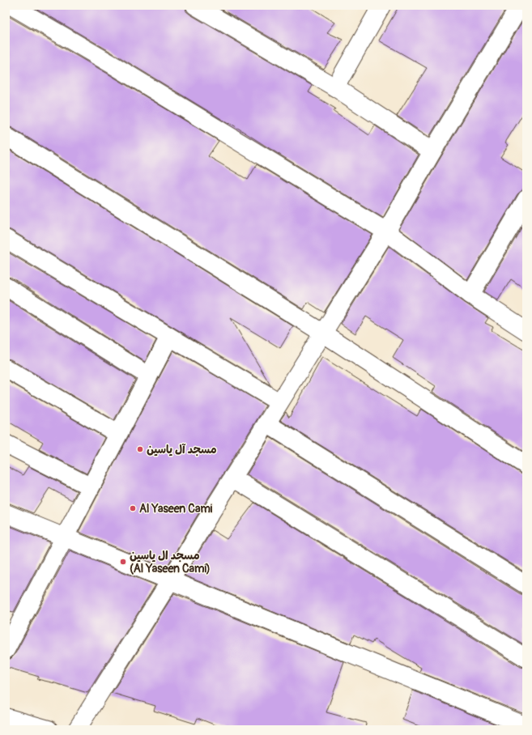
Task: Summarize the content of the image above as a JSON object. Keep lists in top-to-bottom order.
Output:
{
  "places": ["مسجد آل ياسين", "Al Yaseen Cami", "مسجد ال ياسين (Al Yaseen Cami)"]
}
